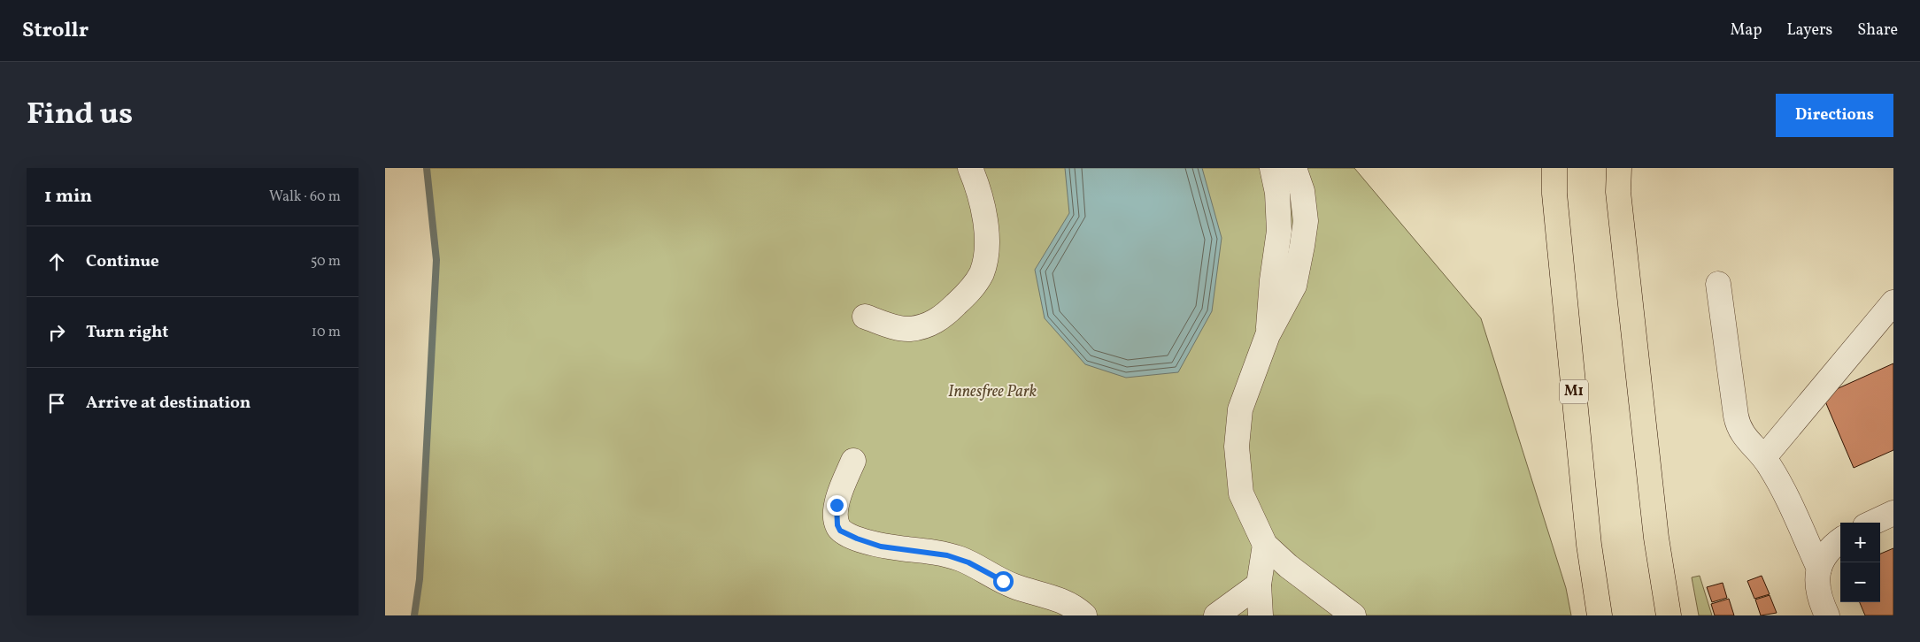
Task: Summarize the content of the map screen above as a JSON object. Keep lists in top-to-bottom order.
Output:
{
  "streets": {
    "highway": ["M1"]
  },
  "parks": ["Innesfree Park"],
  "page": {
    "header": "Strollr",
    "nav": ["Map", "Layers", "Share"],
    "title": "Find us",
    "buttons": "Directions",
    "heading": ["1 min", "Walk · 60 m"],
    "list": [
      ["Continue", "50 m"],
      ["Turn right", "10 m"],
      "Arrive at destination"
    ],
    "map_buttons": ["+", "−"]
  }
}
